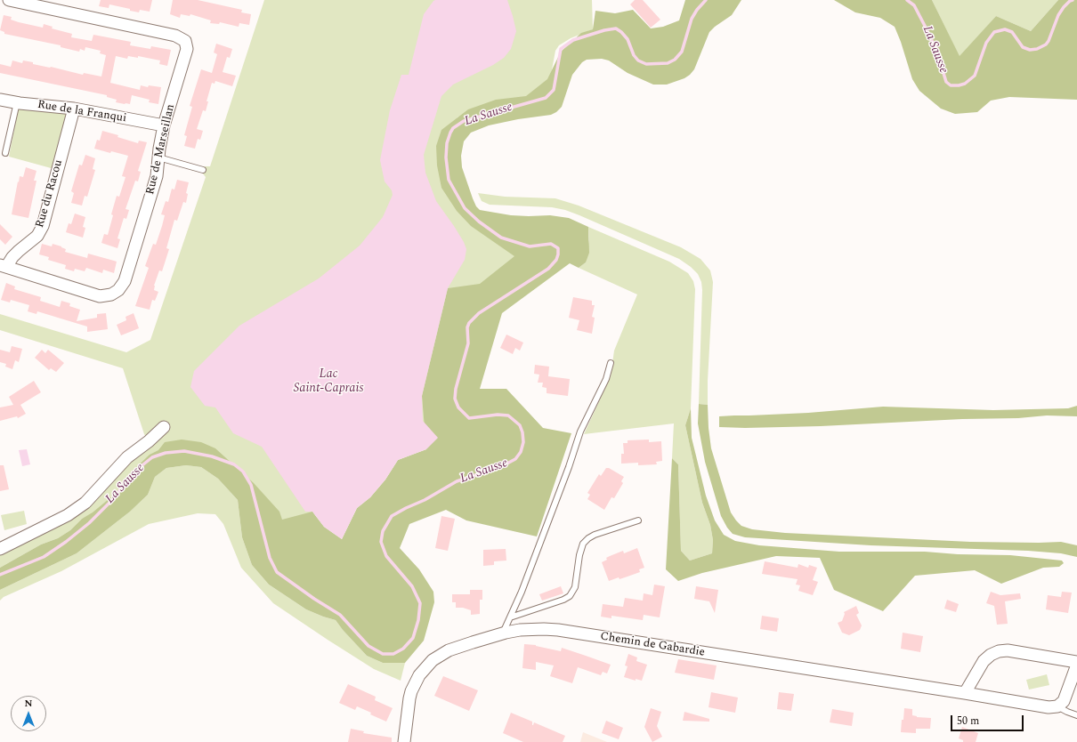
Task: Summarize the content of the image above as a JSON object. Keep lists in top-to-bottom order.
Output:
{
  "streets": {
    "street": [
      "Rue de la Franqui",
      "Rue de Marseillan",
      "Rue du Racou",
      "Chemin de Gabardie"
    ]
  },
  "crossings": [
    ["Rue de la Franqui", "Rue de Marseillan"],
    ["Rue de la Franqui", "Rue du Racou"],
    ["Rue de Marseillan", "Rue du Racou"]
  ],
  "water": ["La Sausse", "Lac Saint-Caprais"],
  "scale_bar": "50 m",
  "north": "top"
}
